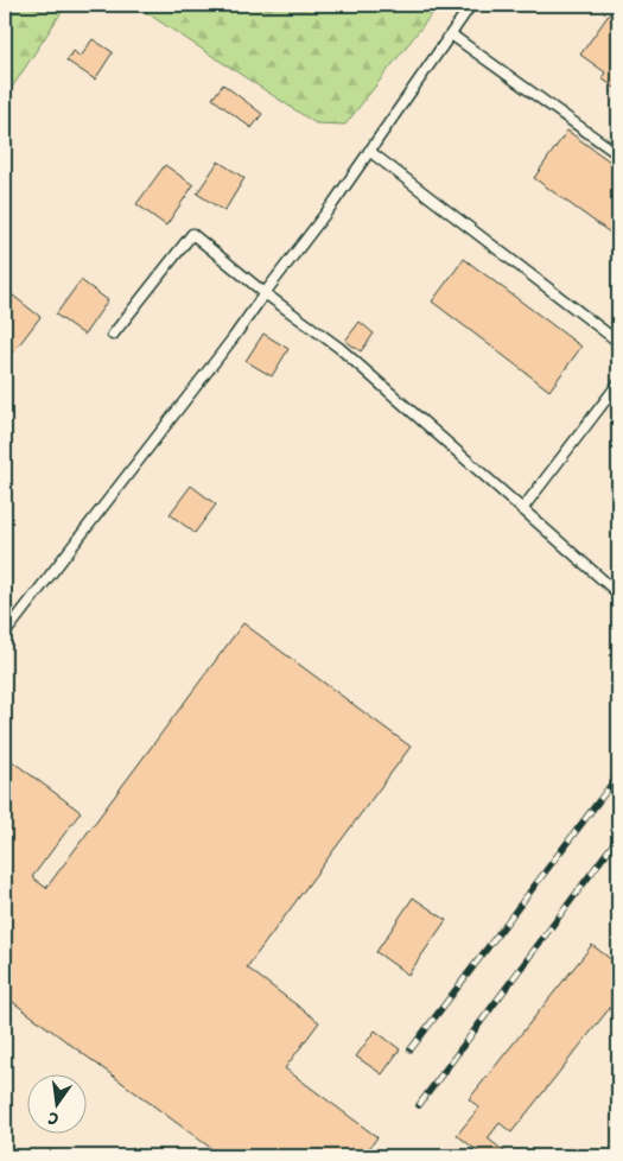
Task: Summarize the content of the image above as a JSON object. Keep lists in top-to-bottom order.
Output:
{
  "north": "bottom"
}
